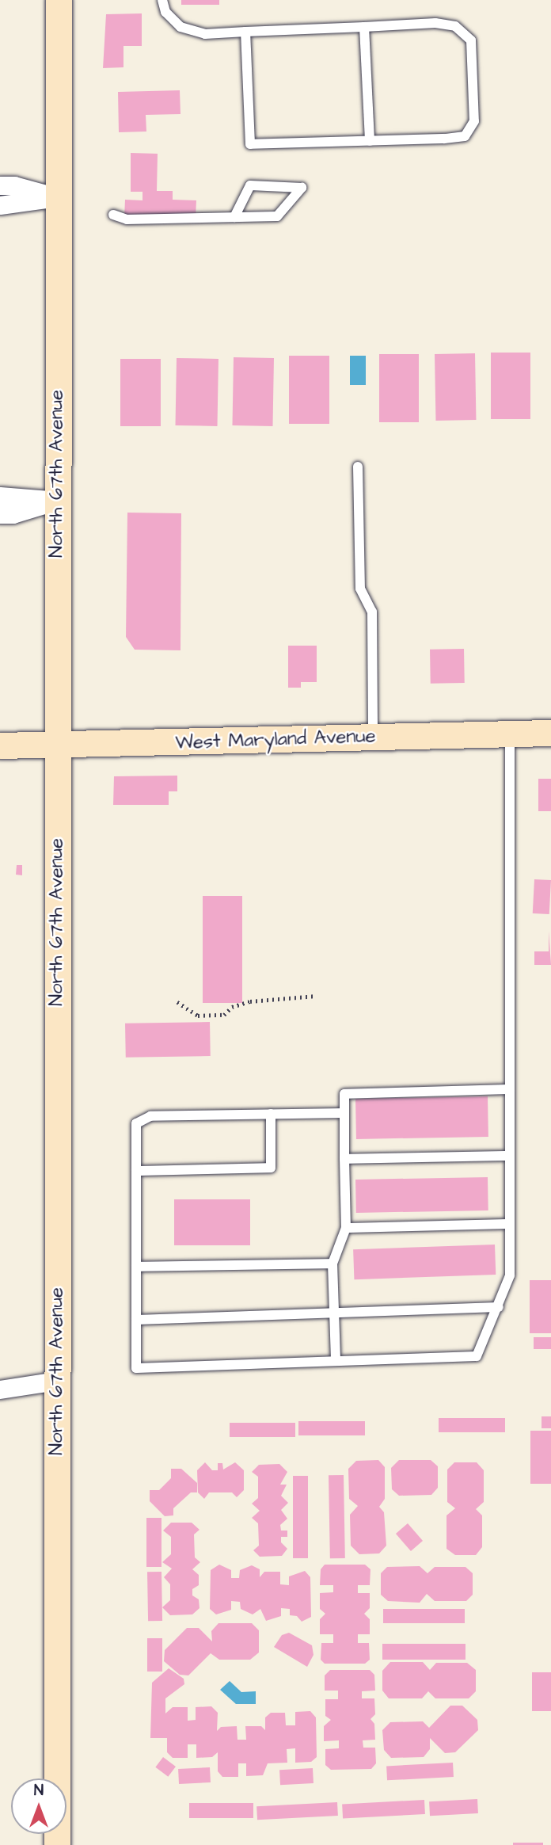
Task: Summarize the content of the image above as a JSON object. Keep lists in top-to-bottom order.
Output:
{
  "streets": {
    "main road": ["North 67th Avenue", "West Maryland Avenue"]
  },
  "crossings": [
    ["North 67th Avenue", "West Maryland Avenue"]
  ],
  "north": "top"
}
